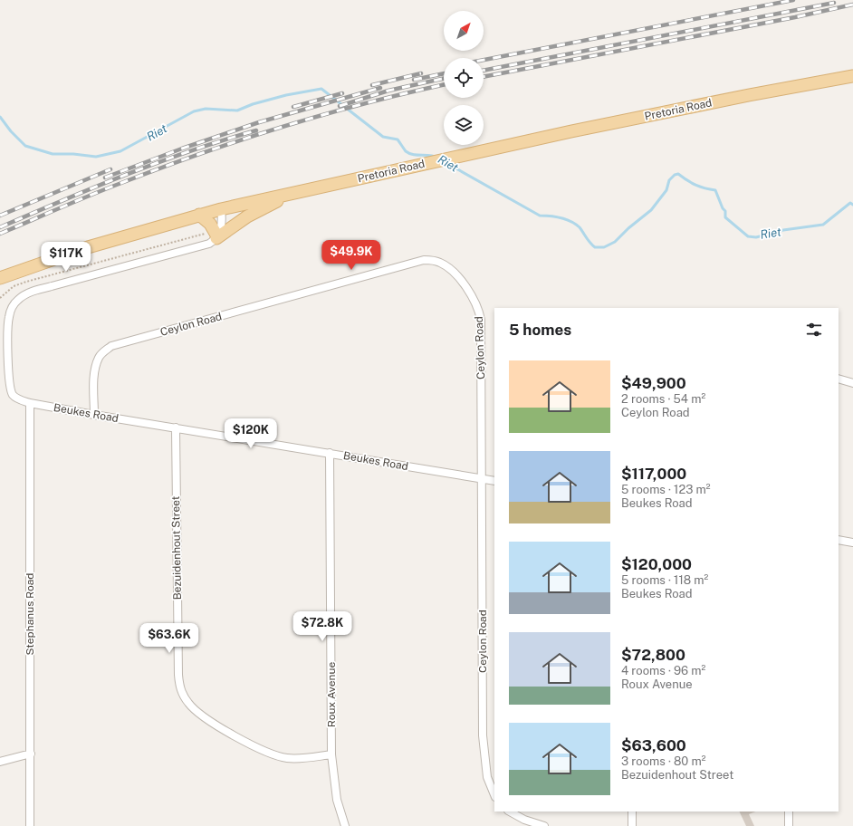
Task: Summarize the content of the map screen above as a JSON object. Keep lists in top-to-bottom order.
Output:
{
  "streets": {
    "main road": ["Pretoria Road"],
    "street": [
      "Ceylon Road",
      "Beukes Road",
      "Bezuidenhout Street",
      "Stephanus Road",
      "Roux Avenue"
    ]
  },
  "crossings": [
    ["Ceylon Road", "Beukes Road"],
    ["Beukes Road", "Bezuidenhout Street"],
    ["Beukes Road", "Stephanus Road"],
    ["Beukes Road", "Roux Avenue"],
    ["Bezuidenhout Street", "Roux Avenue"]
  ],
  "water": ["Riet"],
  "north": "top right",
  "page": {
    "price": [
      "$49.9K",
      "$117K",
      "$120K",
      "$72.8K",
      "$63.6K"
    ],
    "heading": "5 homes",
    "list": [
      {
        "name": "$49,900",
        "note": "2 rooms · 54 m² · Ceylon Road"
      },
      {
        "name": "$117,000",
        "note": "5 rooms · 123 m² · Beukes Road"
      },
      {
        "name": "$120,000",
        "note": "5 rooms · 118 m² · Beukes Road"
      },
      {
        "name": "$72,800",
        "note": "4 rooms · 96 m² · Roux Avenue"
      },
      {
        "name": "$63,600",
        "note": "3 rooms · 80 m² · Bezuidenhout Street"
      }
    ]
  }
}
